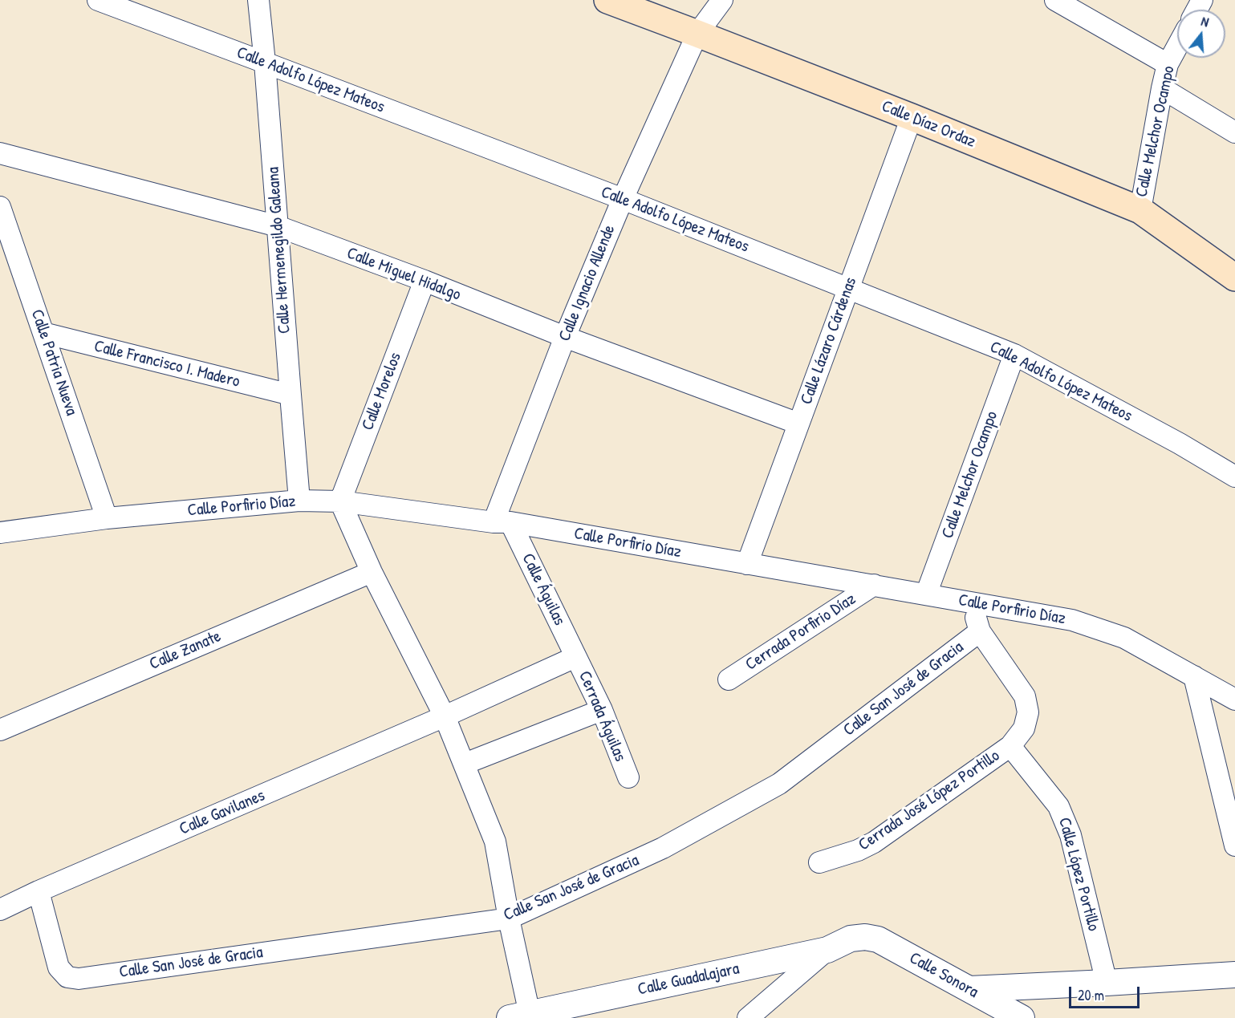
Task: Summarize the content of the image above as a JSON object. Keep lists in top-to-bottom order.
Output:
{
  "streets": {
    "main road": ["Calle Díaz Ordaz"],
    "street": [
      "Calle Adolfo López Mateos",
      "Calle Melchor Ocampo",
      "Calle Hermenegildo Galeana",
      "Calle Miguel Hidalgo",
      "Calle Ignacio Allende",
      "Calle Lázaro Cárdenas",
      "Calle Patria Nueva",
      "Calle Francisco I. Madero",
      "Calle Morelos",
      "Calle Porfirio Díaz",
      "Calle Águilas",
      "Cerrada Porfirio Díaz",
      "Calle Zanate",
      "Calle San José de Gracia",
      "Cerrada Águilas",
      "Cerrada José López Portillo",
      "Calle Gavilanes",
      "Calle López Portillo",
      "Calle Sonora",
      "Calle Guadalajara"
    ]
  },
  "crossings": [
    ["Calle Adolfo López Mateos", "Calle Melchor Ocampo"],
    ["Calle Adolfo López Mateos", "Calle Hermenegildo Galeana"],
    ["Calle Adolfo López Mateos", "Calle Ignacio Allende"],
    ["Calle Adolfo López Mateos", "Calle Lázaro Cárdenas"],
    ["Calle Díaz Ordaz", "Calle Melchor Ocampo"],
    ["Calle Díaz Ordaz", "Calle Ignacio Allende"],
    ["Calle Díaz Ordaz", "Calle Lázaro Cárdenas"],
    ["Calle Melchor Ocampo", "Calle Porfirio Díaz"],
    ["Calle Hermenegildo Galeana", "Calle Miguel Hidalgo"],
    ["Calle Hermenegildo Galeana", "Calle Francisco I. Madero"],
    ["Calle Hermenegildo Galeana", "Calle Porfirio Díaz"],
    ["Calle Miguel Hidalgo", "Calle Ignacio Allende"],
    ["Calle Miguel Hidalgo", "Calle Lázaro Cárdenas"],
    ["Calle Miguel Hidalgo", "Calle Morelos"],
    ["Calle Ignacio Allende", "Calle Porfirio Díaz"],
    ["Calle Ignacio Allende", "Calle Águilas"],
    ["Calle Lázaro Cárdenas", "Calle Porfirio Díaz"],
    ["Calle Patria Nueva", "Calle Francisco I. Madero"],
    ["Calle Patria Nueva", "Calle Porfirio Díaz"],
    ["Calle Morelos", "Calle Porfirio Díaz"],
    ["Calle Porfirio Díaz", "Calle Águilas"],
    ["Calle Porfirio Díaz", "Cerrada Porfirio Díaz"],
    ["Calle Águilas", "Cerrada Águilas"],
    ["Calle Águilas", "Calle Gavilanes"],
    ["Calle San José de Gracia", "Calle Gavilanes"],
    ["Cerrada Águilas", "Calle Gavilanes"],
    ["Cerrada José López Portillo", "Calle López Portillo"],
    ["Calle Sonora", "Calle Guadalajara"]
  ],
  "scale_bar": "20 m",
  "north": "top"
}
